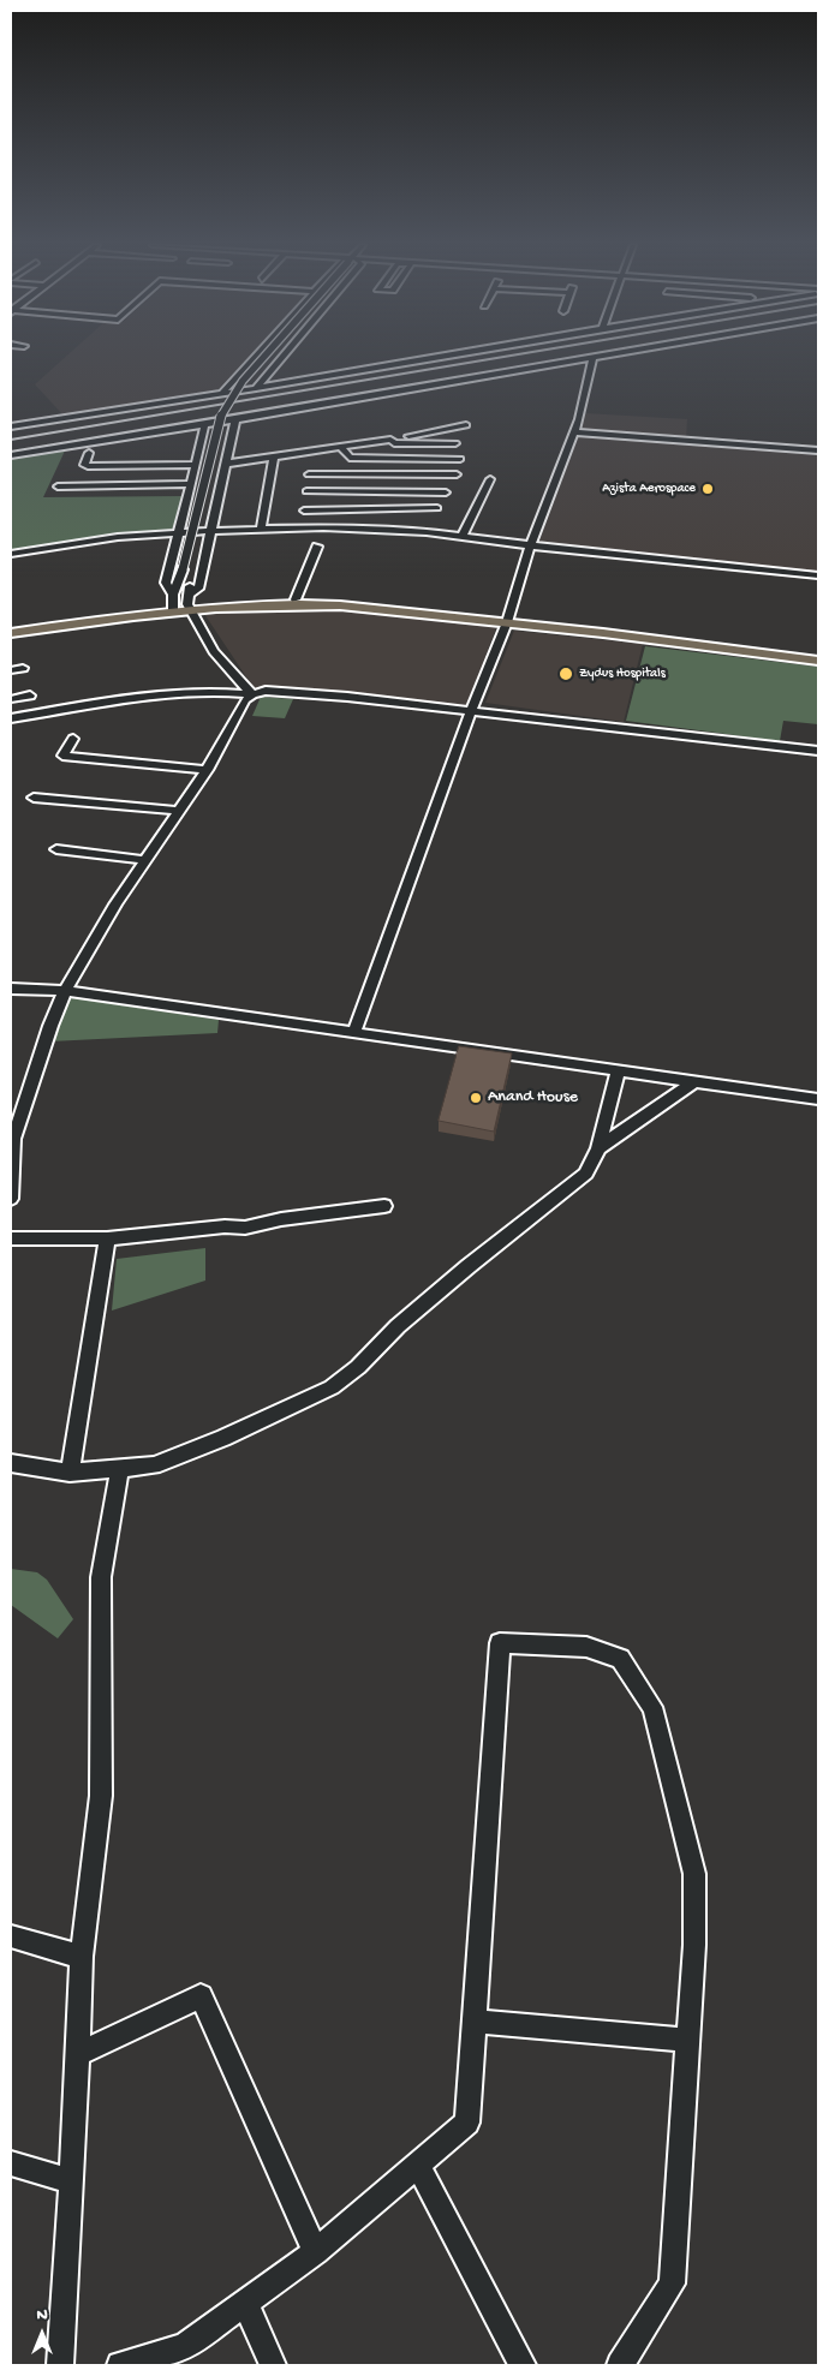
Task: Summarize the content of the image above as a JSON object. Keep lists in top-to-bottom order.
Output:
{
  "places": ["Azista Aerospace", "Zydus Hospitals", "Anand House"],
  "north": "top"
}
